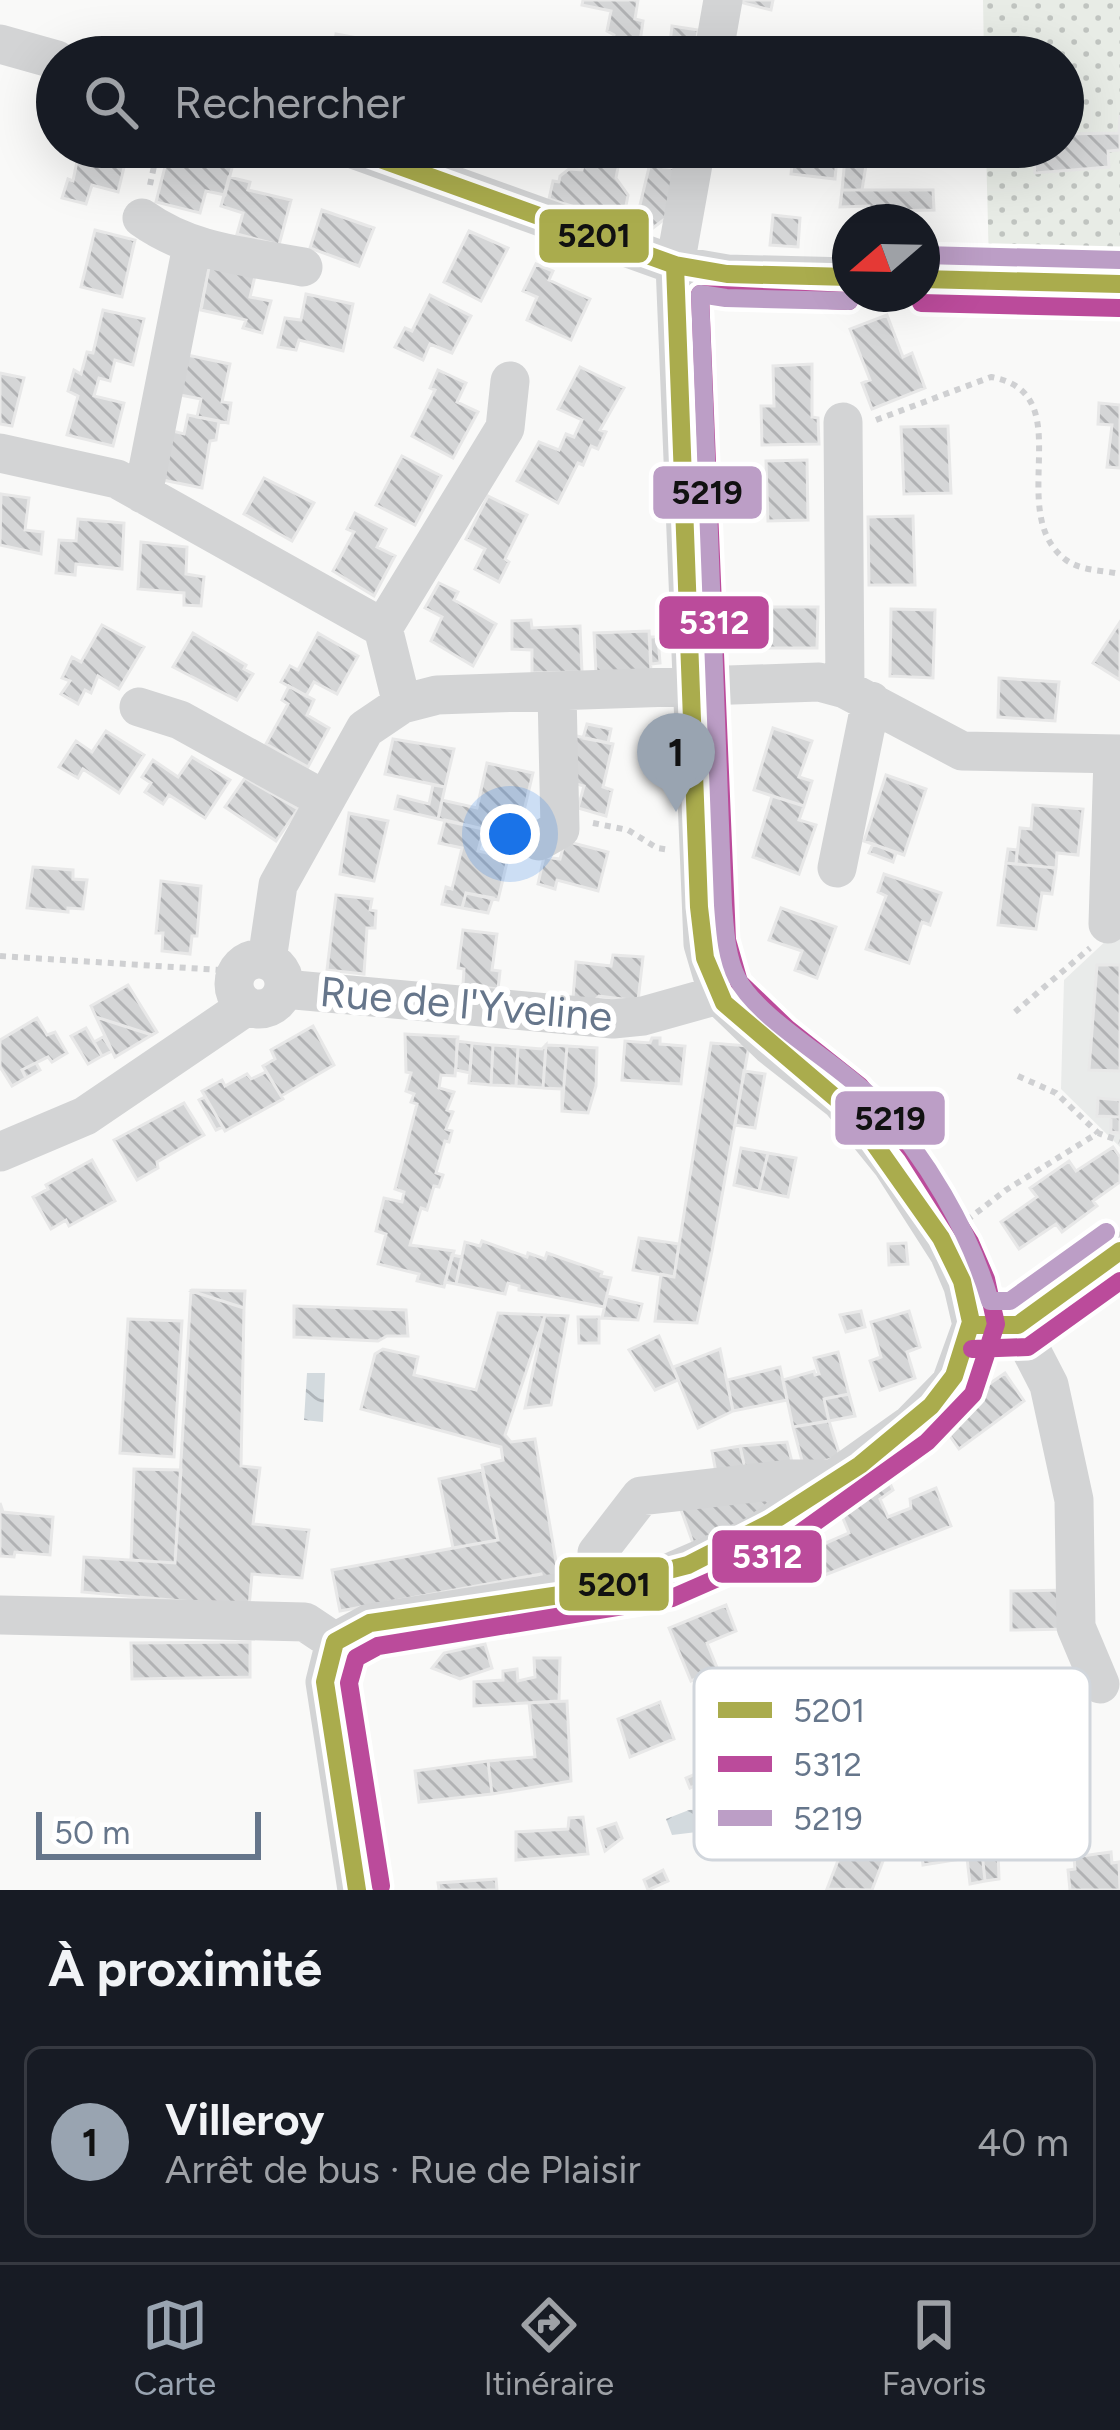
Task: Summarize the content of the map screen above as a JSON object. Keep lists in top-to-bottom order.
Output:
{
  "streets": {
    "street": ["Rue de l'Yveline"]
  },
  "lines": ["transit line 5201", "transit line 5219", "transit line 5312"],
  "legend": ["5201", "5312", "5219"],
  "scale_bar": "50 m",
  "north": "left",
  "page": {
    "search": "Rechercher",
    "pins": "1",
    "scale": "50 m",
    "heading": "À proximité",
    "list": [
      {
        "mark": "1",
        "name": "Villeroy",
        "note": "Arrêt de bus · Rue de Plaisir",
        "value": "40 m"
      }
    ],
    "nav": ["Carte", "Itinéraire", "Favoris"]
  }
}
